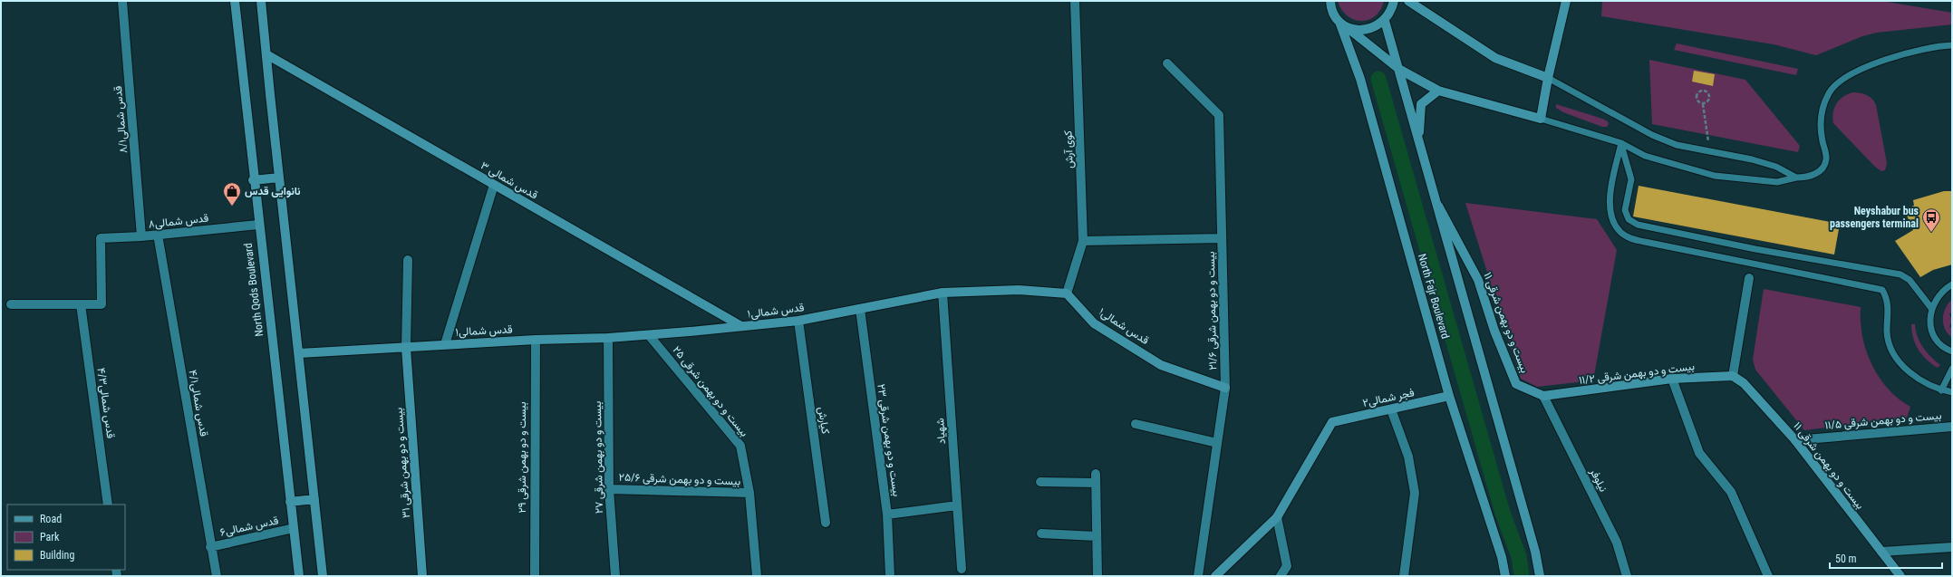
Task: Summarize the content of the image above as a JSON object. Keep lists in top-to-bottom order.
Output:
{
  "streets": {
    "street": [
      "قدس شمالی۸/۱",
      "کوی آرش",
      "قدس شمالی ۳",
      "قدس شمالی۸",
      "North Qods Boulevard",
      "North Fajr Boulevard",
      "قدس شمالی۱",
      "بیست و دو بهمن شرقی ۲۱/۶",
      "بیست و دو بهمن شرقی ۱۱",
      "بیست و دو بهمن شرقی ۱۱/۲",
      "بیست و دو بهمن شرقی ۲۵",
      "فجر شمالی۲",
      "قدس شمالی۴/۳",
      "قدس شمالی۴/۱",
      "کیارش",
      "بیست و دو بهمن شرقی ۱۱/۵",
      "شهیاد",
      "بیست و دو بهمن شرقی ۲۳",
      "بیست و دو بهمن شرقی ۲۹",
      "بیست و دو بهمن شرقی ۲۷",
      "بیست و دو بهمن شرقی ۳۱",
      "بیست و دو بهمن شرقی ۲۵/۶",
      "نیلوفر",
      "قدس شمالی۶"
    ]
  },
  "crossings": [
    ["قدس شمالی۸/۱", "قدس شمالی۸"],
    ["کوی آرش", "قدس شمالی۱"],
    ["قدس شمالی ۳", "قدس شمالی۱"],
    ["قدس شمالی۸", "North Qods Boulevard"],
    ["قدس شمالی۸", "قدس شمالی۴/۳"],
    ["قدس شمالی۸", "قدس شمالی۴/۱"],
    ["North Qods Boulevard", "قدس شمالی۶"],
    ["North Fajr Boulevard", "فجر شمالی۲"],
    ["قدس شمالی۱", "بیست و دو بهمن شرقی ۲۱/۶"],
    ["قدس شمالی۱", "بیست و دو بهمن شرقی ۲۵"],
    ["قدس شمالی۱", "کیارش"],
    ["قدس شمالی۱", "شهیاد"],
    ["قدس شمالی۱", "بیست و دو بهمن شرقی ۲۳"],
    ["قدس شمالی۱", "بیست و دو بهمن شرقی ۲۹"],
    ["قدس شمالی۱", "بیست و دو بهمن شرقی ۲۷"],
    ["قدس شمالی۱", "بیست و دو بهمن شرقی ۳۱"],
    ["بیست و دو بهمن شرقی ۱۱", "بیست و دو بهمن شرقی ۱۱/۲"],
    ["بیست و دو بهمن شرقی ۱۱", "بیست و دو بهمن شرقی ۱۱/۵"],
    ["بیست و دو بهمن شرقی ۱۱", "نیلوفر"],
    ["بیست و دو بهمن شرقی ۱۱/۲", "نیلوفر"],
    ["بیست و دو بهمن شرقی ۲۵", "بیست و دو بهمن شرقی ۲۵/۶"],
    ["قدس شمالی۴/۱", "قدس شمالی۶"],
    ["بیست و دو بهمن شرقی ۲۷", "بیست و دو بهمن شرقی ۲۵/۶"]
  ],
  "places": {
    "shop": ["نانوایی قدس"],
    "bus stop": ["Neyshabur bus passengers terminal"]
  },
  "legend": ["Road", "Park", "Building"],
  "scale_bar": "50 m"
}
